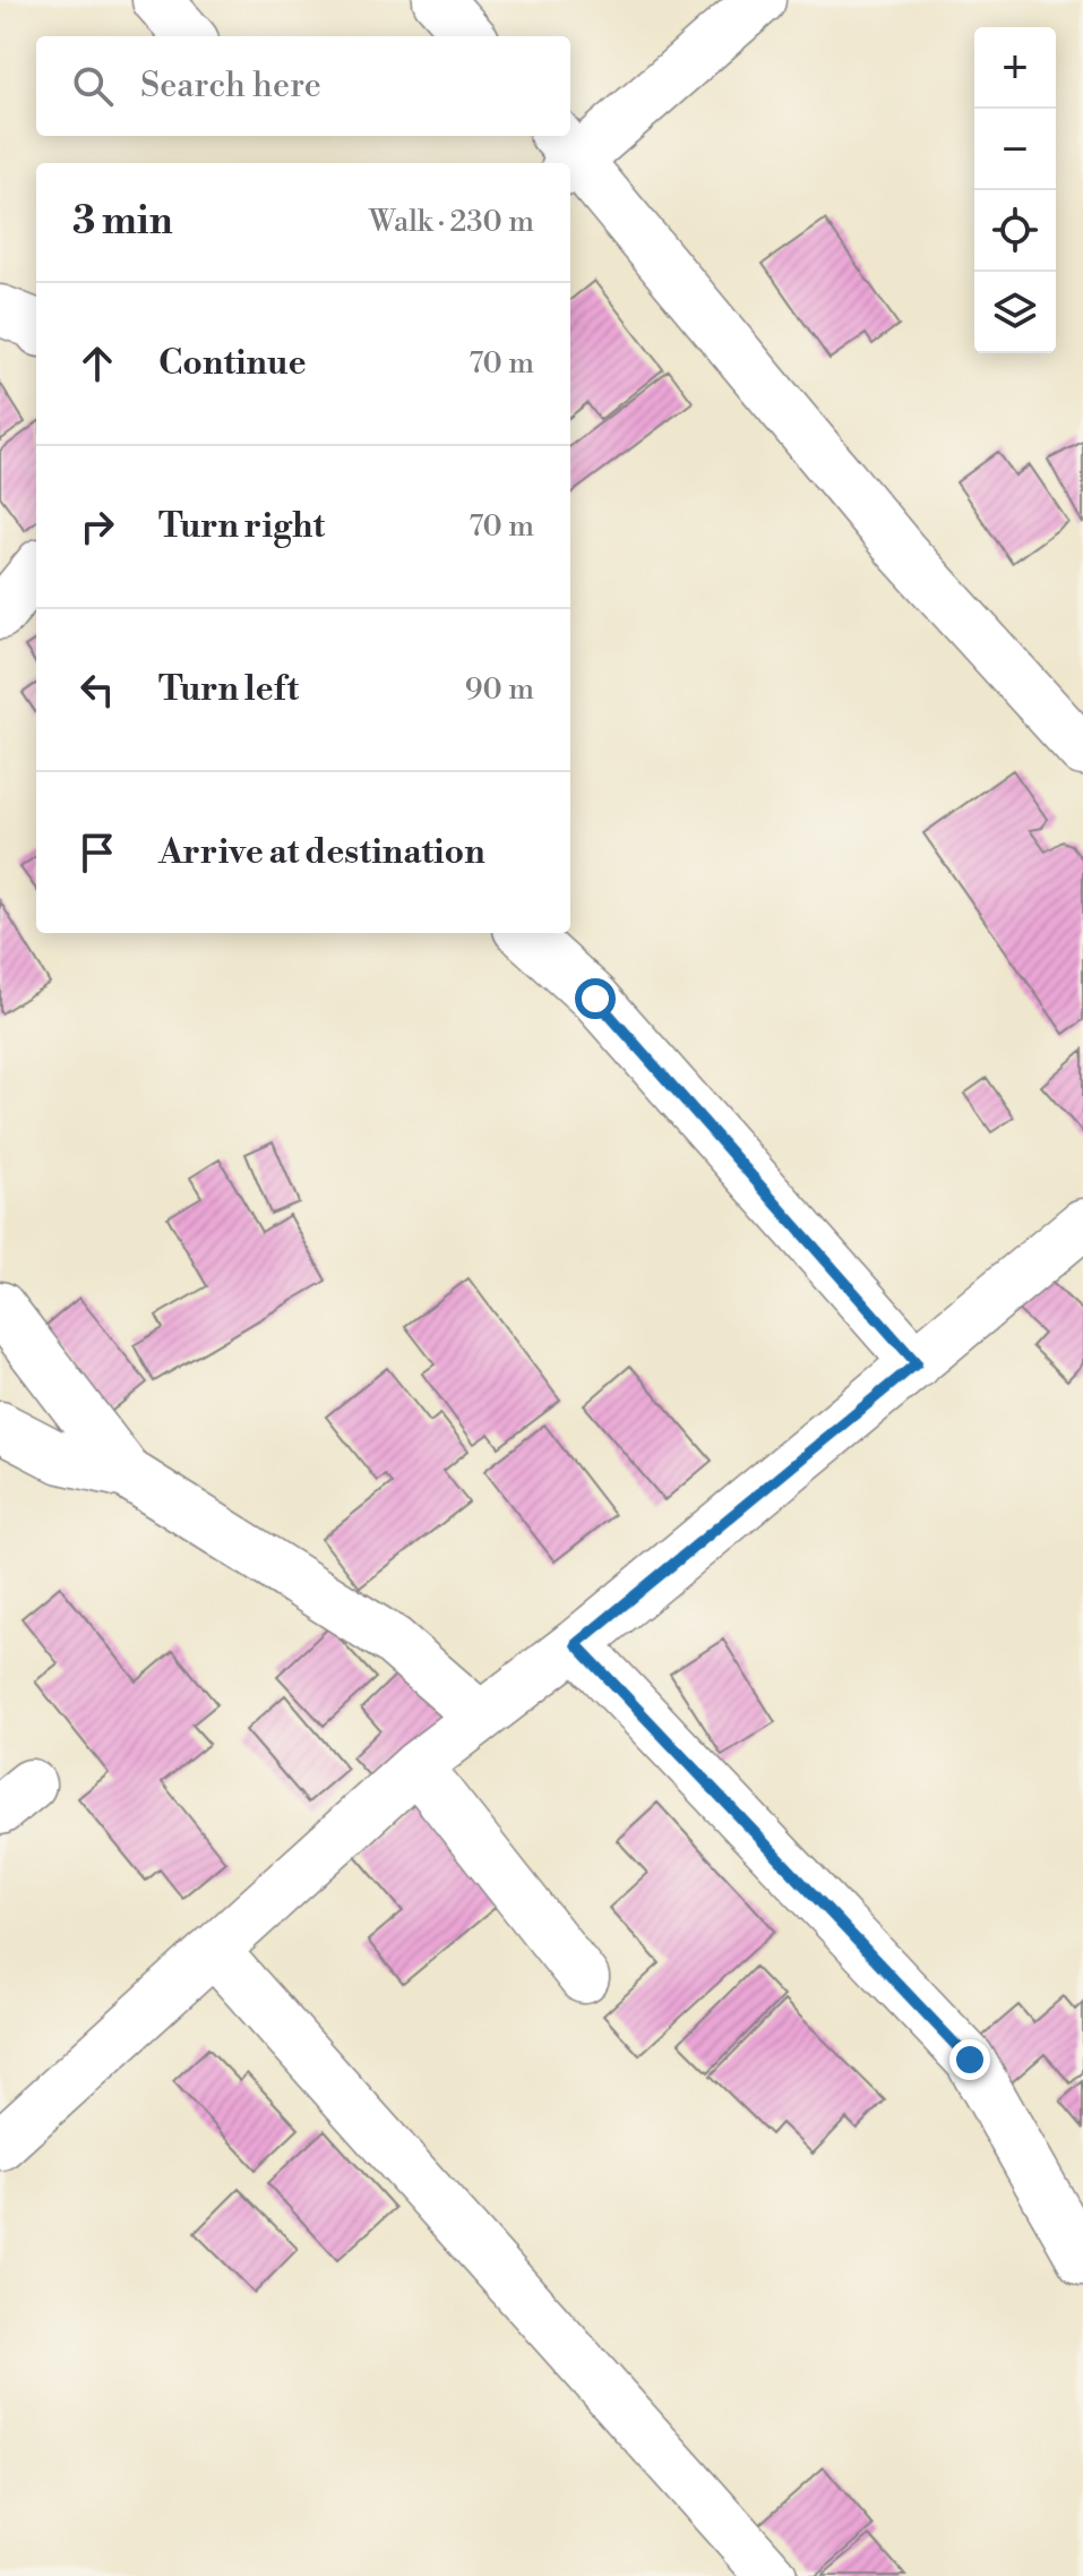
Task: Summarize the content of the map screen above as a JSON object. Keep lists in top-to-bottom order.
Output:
{
  "page": {
    "map_buttons": ["+", "−"],
    "search": "Search here",
    "heading": ["3 min", "Walk · 230 m"],
    "list": [
      ["Continue", "70 m"],
      ["Turn right", "70 m"],
      ["Turn left", "90 m"],
      "Arrive at destination"
    ]
  }
}
